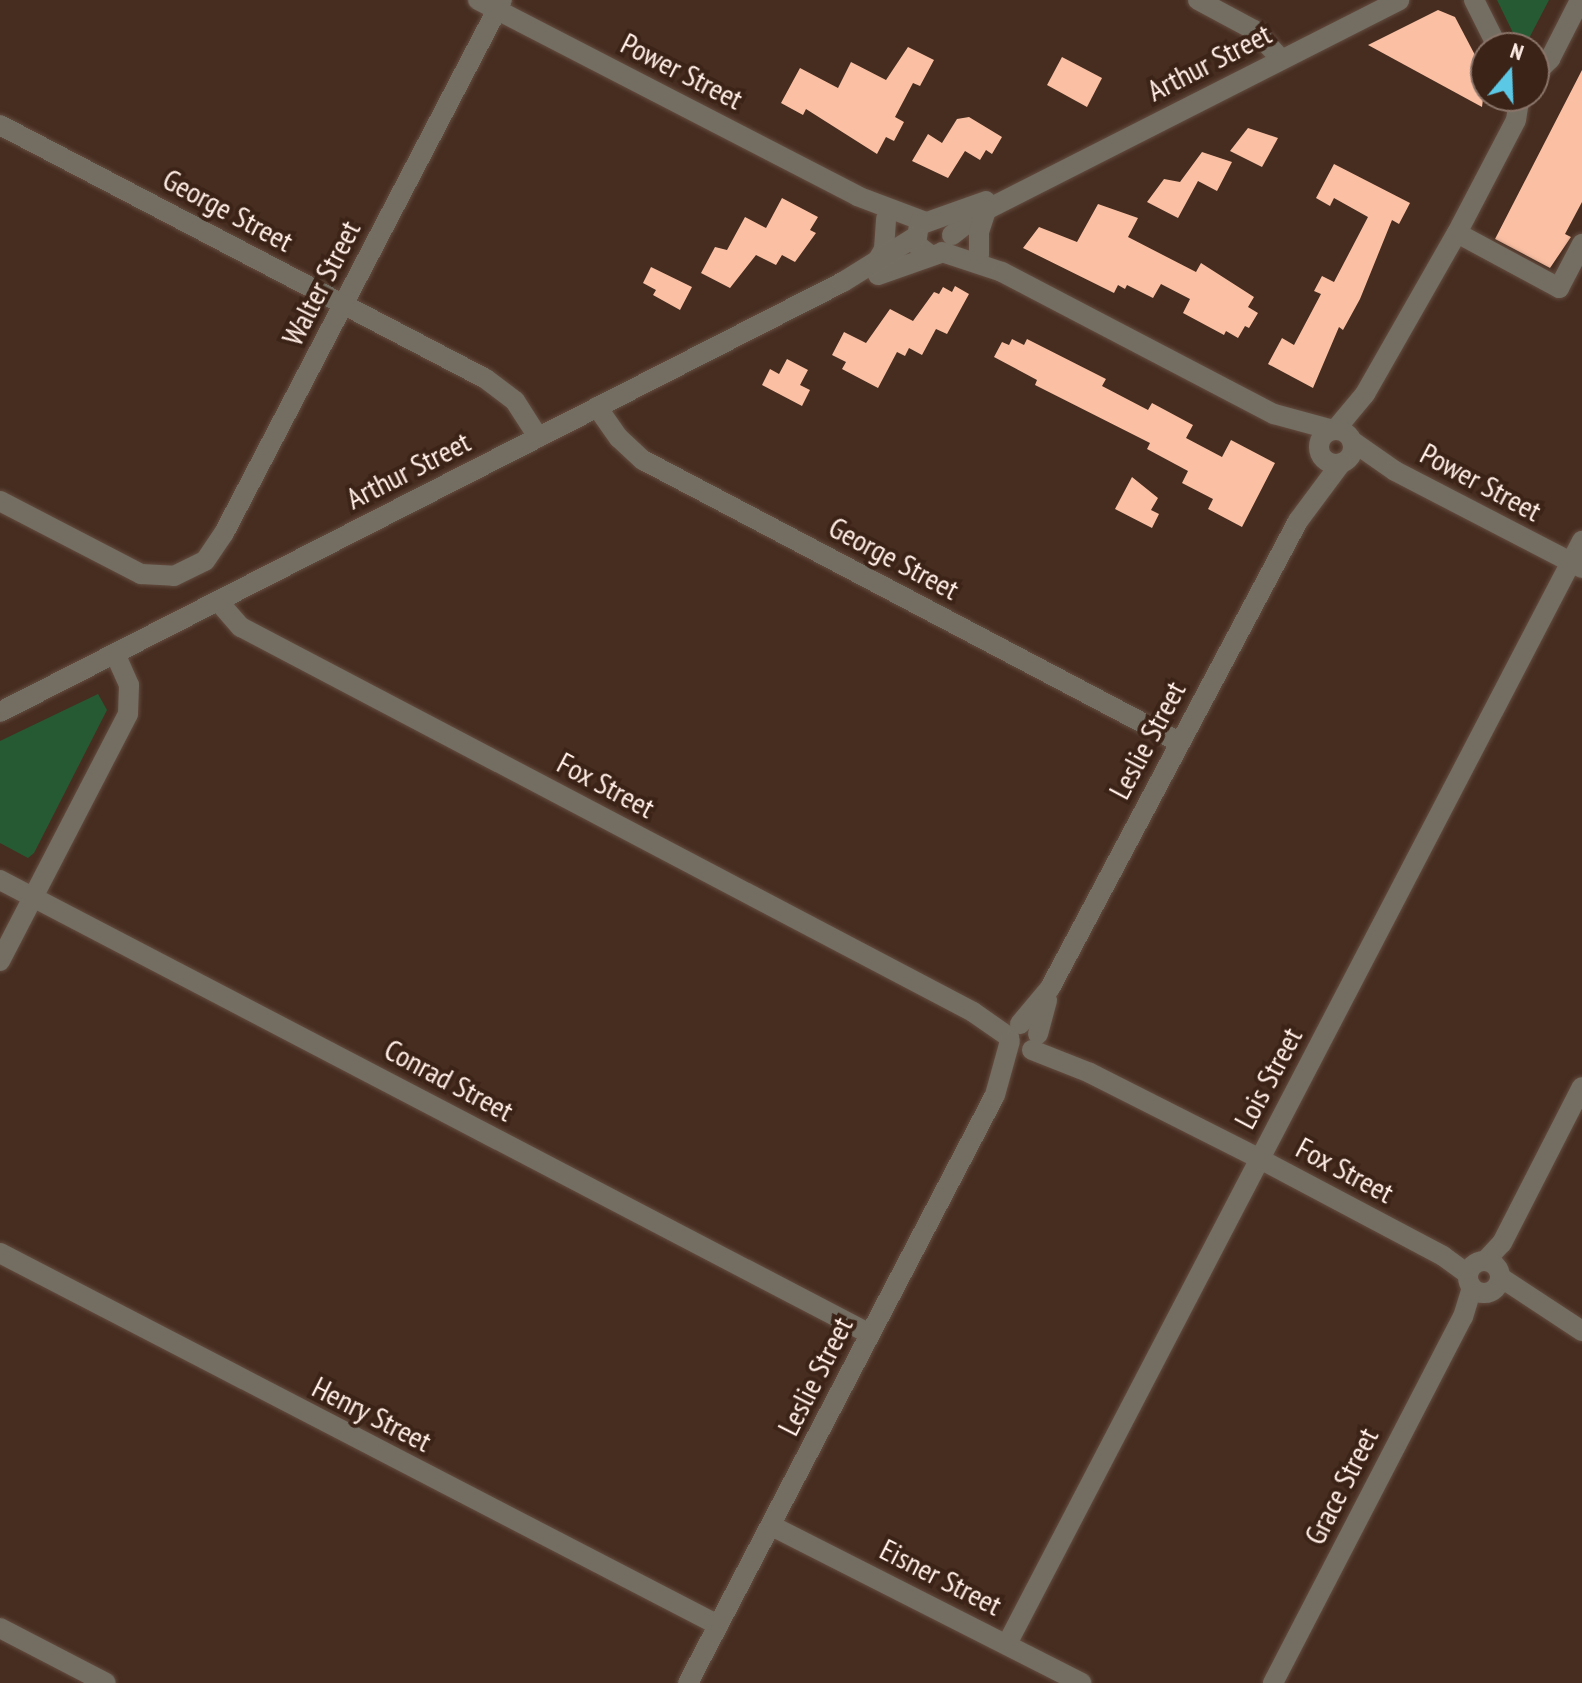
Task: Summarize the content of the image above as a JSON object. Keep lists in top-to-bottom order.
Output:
{
  "streets": {
    "street": [
      "Arthur Street",
      "Power Street",
      "George Street",
      "Walter Street",
      "Leslie Street",
      "Fox Street",
      "Lois Street",
      "Conrad Street",
      "Henry Street",
      "Grace Street",
      "Eisner Street"
    ]
  },
  "crossings": [
    ["Arthur Street", "Power Street"],
    ["Arthur Street", "George Street"],
    ["Arthur Street", "Fox Street"],
    ["Power Street", "Walter Street"],
    ["Power Street", "Leslie Street"],
    ["Power Street", "Lois Street"],
    ["George Street", "Walter Street"],
    ["George Street", "Leslie Street"],
    ["Leslie Street", "Fox Street"],
    ["Leslie Street", "Conrad Street"],
    ["Leslie Street", "Henry Street"],
    ["Leslie Street", "Eisner Street"],
    ["Fox Street", "Lois Street"],
    ["Fox Street", "Grace Street"],
    ["Lois Street", "Eisner Street"]
  ],
  "north": "top"
}
